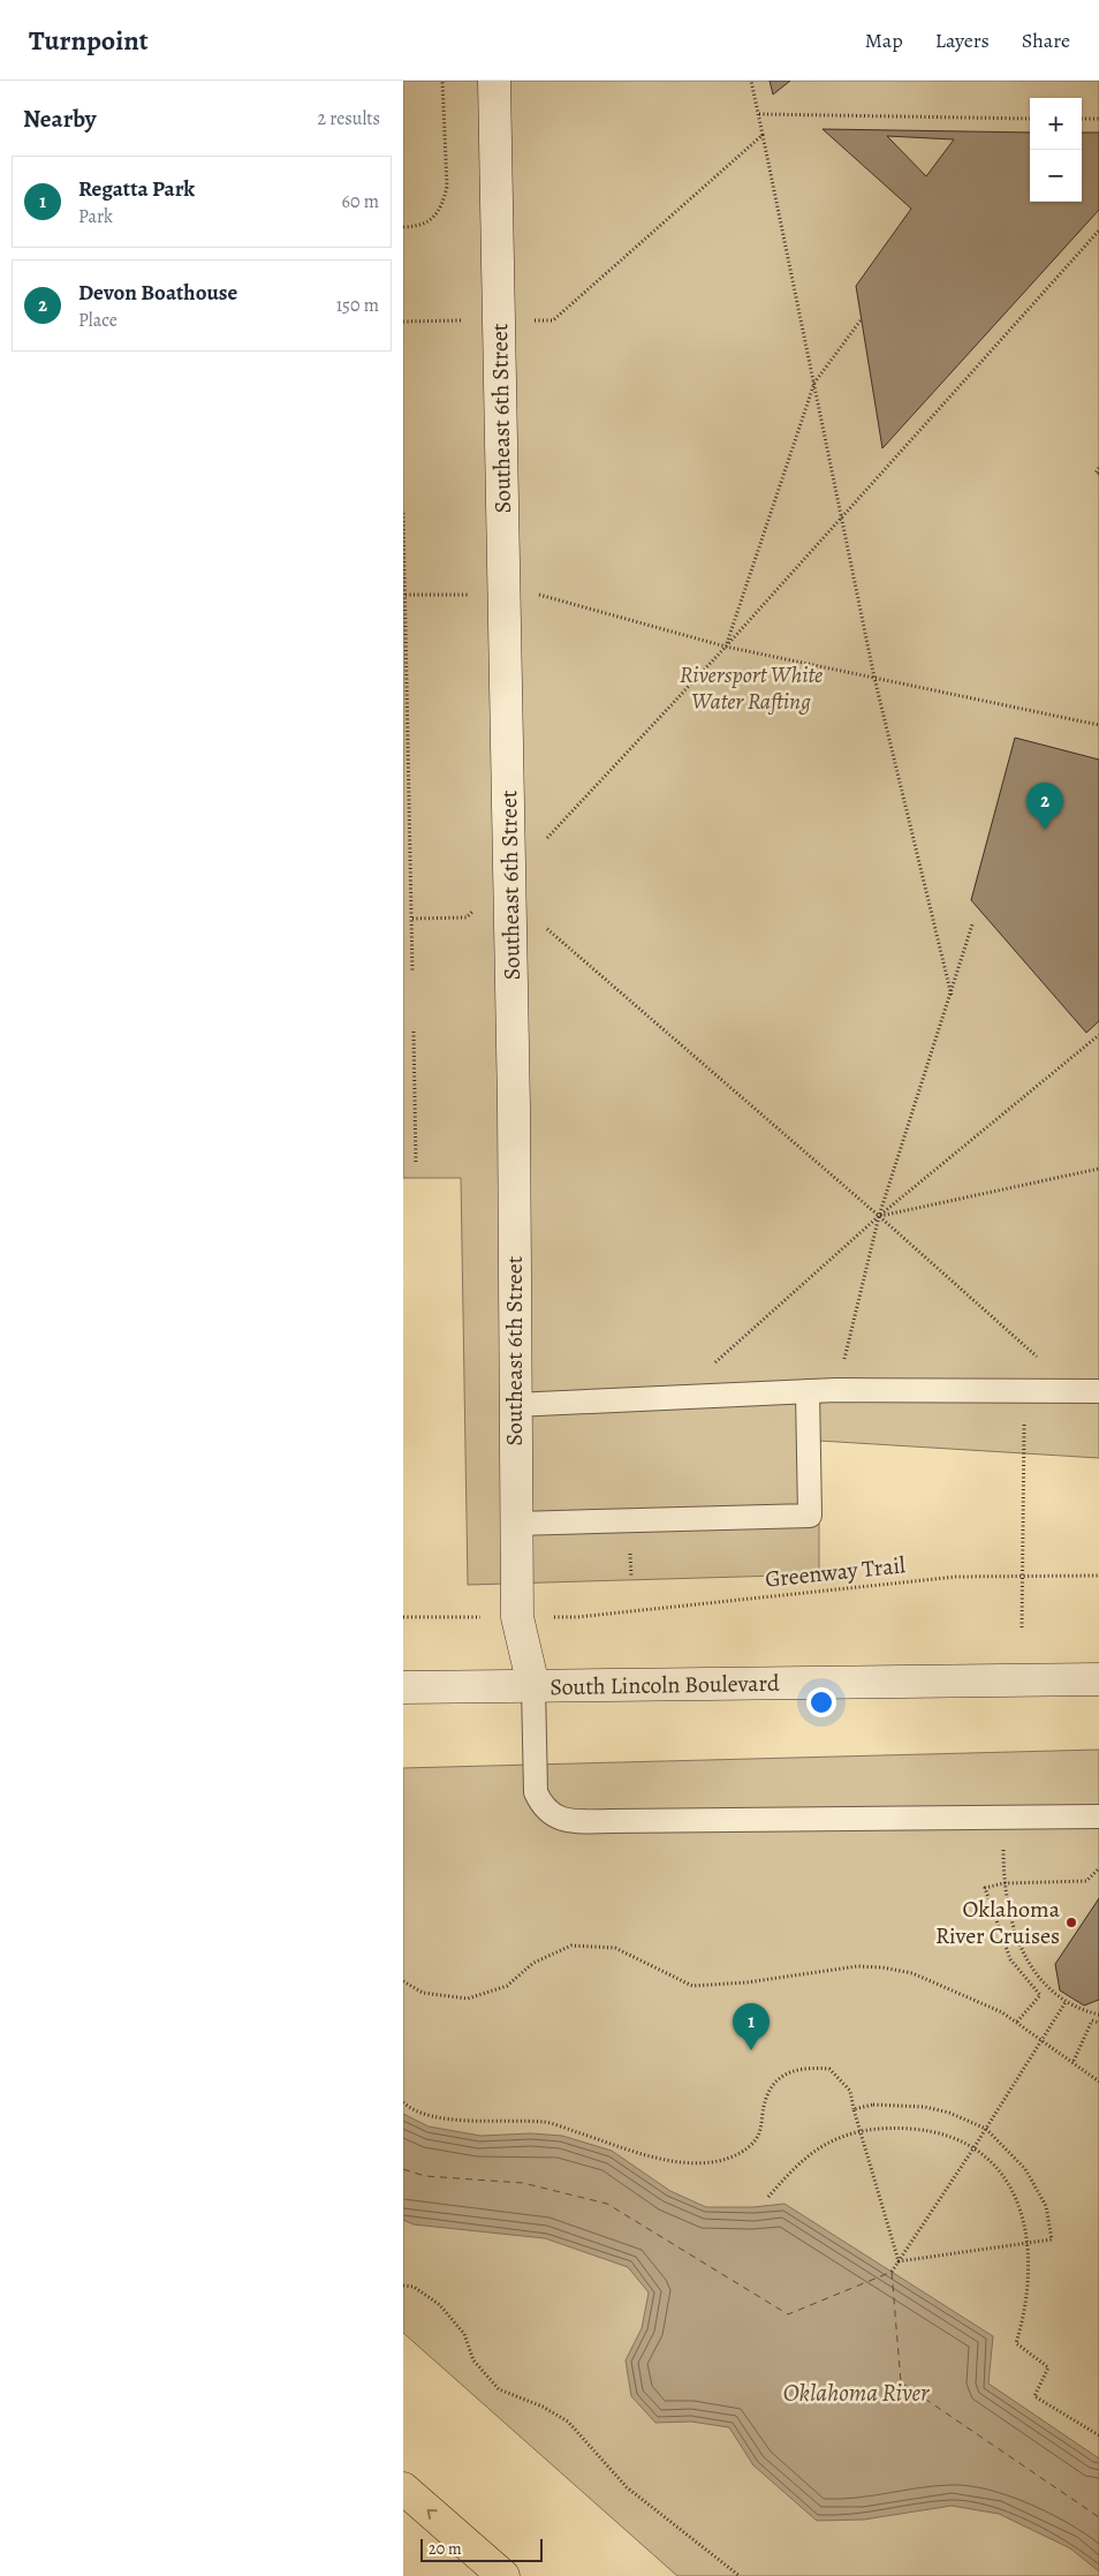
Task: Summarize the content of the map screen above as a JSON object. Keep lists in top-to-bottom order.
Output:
{
  "streets": {
    "street": ["Southeast 6th Street", "South Lincoln Boulevard"],
    "path": ["Greenway Trail"]
  },
  "crossings": [
    ["Southeast 6th Street", "South Lincoln Boulevard"]
  ],
  "water": ["Oklahoma River"],
  "parks": ["Riversport White Water Rafting"],
  "places": ["Oklahoma River Cruises"],
  "scale_bar": "20 m",
  "page": {
    "header": "Turnpoint",
    "nav": ["Map", "Layers", "Share"],
    "heading": ["Nearby", "2 results"],
    "map_buttons": ["+", "−"],
    "list": [
      {
        "mark": "1",
        "name": "Regatta Park",
        "note": "Park",
        "value": "60 m"
      },
      {
        "mark": "2",
        "name": "Devon Boathouse",
        "note": "Place",
        "value": "150 m"
      }
    ],
    "pins": ["2", "1"],
    "scale": "20 m"
  }
}
